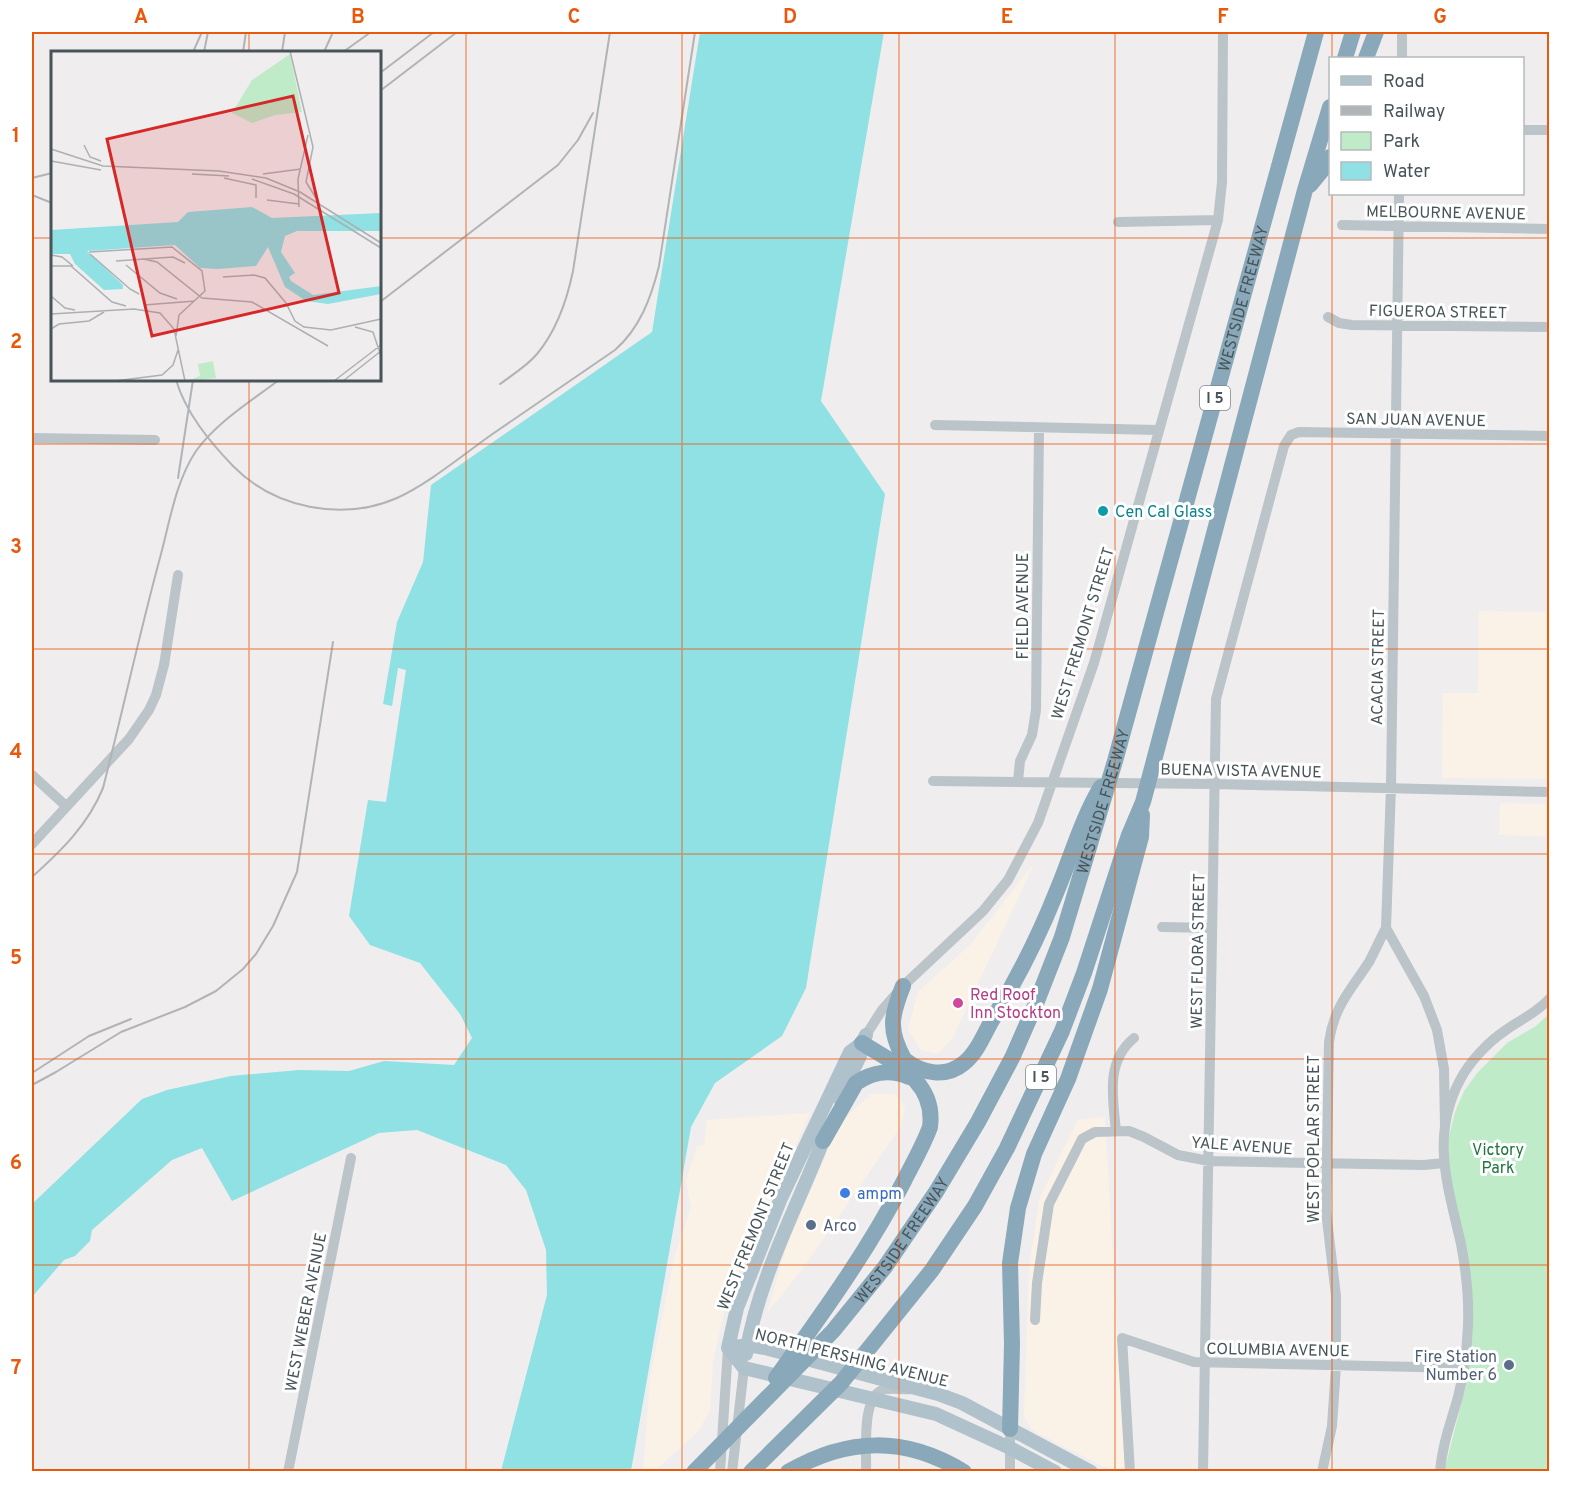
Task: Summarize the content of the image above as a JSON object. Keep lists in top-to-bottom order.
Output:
{
  "streets": {
    "highway": ["WESTSIDE FREEWAY", "I 5"],
    "main road": ["WEST FREMONT STREET", "NORTH PERSHING AVENUE"],
    "street": [
      "MELBOURNE AVENUE",
      "FIGUEROA STREET",
      "SAN JUAN AVENUE",
      "FIELD AVENUE",
      "ACACIA STREET",
      "BUENA VISTA AVENUE",
      "WEST FLORA STREET",
      "WEST POPLAR STREET",
      "YALE AVENUE",
      "WEST WEBER AVENUE",
      "COLUMBIA AVENUE"
    ]
  },
  "crossings": [
    ["MELBOURNE AVENUE", "ACACIA STREET"],
    ["FIGUEROA STREET", "ACACIA STREET"],
    ["SAN JUAN AVENUE", "ACACIA STREET"],
    ["SAN JUAN AVENUE", "WEST FLORA STREET"],
    ["FIELD AVENUE", "BUENA VISTA AVENUE"],
    ["WEST FREMONT STREET", "BUENA VISTA AVENUE"],
    ["WEST FREMONT STREET", "NORTH PERSHING AVENUE"],
    ["ACACIA STREET", "BUENA VISTA AVENUE"],
    ["ACACIA STREET", "WEST POPLAR STREET"],
    ["BUENA VISTA AVENUE", "WEST FLORA STREET"],
    ["WEST FLORA STREET", "YALE AVENUE"],
    ["WEST FLORA STREET", "COLUMBIA AVENUE"],
    ["WEST POPLAR STREET", "YALE AVENUE"],
    ["WEST POPLAR STREET", "COLUMBIA AVENUE"]
  ],
  "parks": ["Victory Park"],
  "places": [
    "Cen Cal Glass",
    "Red Roof Inn Stockton",
    "ampm",
    "Arco",
    "Fire Station Number 6"
  ],
  "legend": [
    "Road",
    "Railway",
    "Park",
    "Water"
  ],
  "grid": {
    "columns": [
      "A",
      "B",
      "C",
      "D",
      "E",
      "F",
      "G"
    ],
    "rows": [
      "1",
      "2",
      "3",
      "4",
      "5",
      "6",
      "7"
    ]
  }
}
